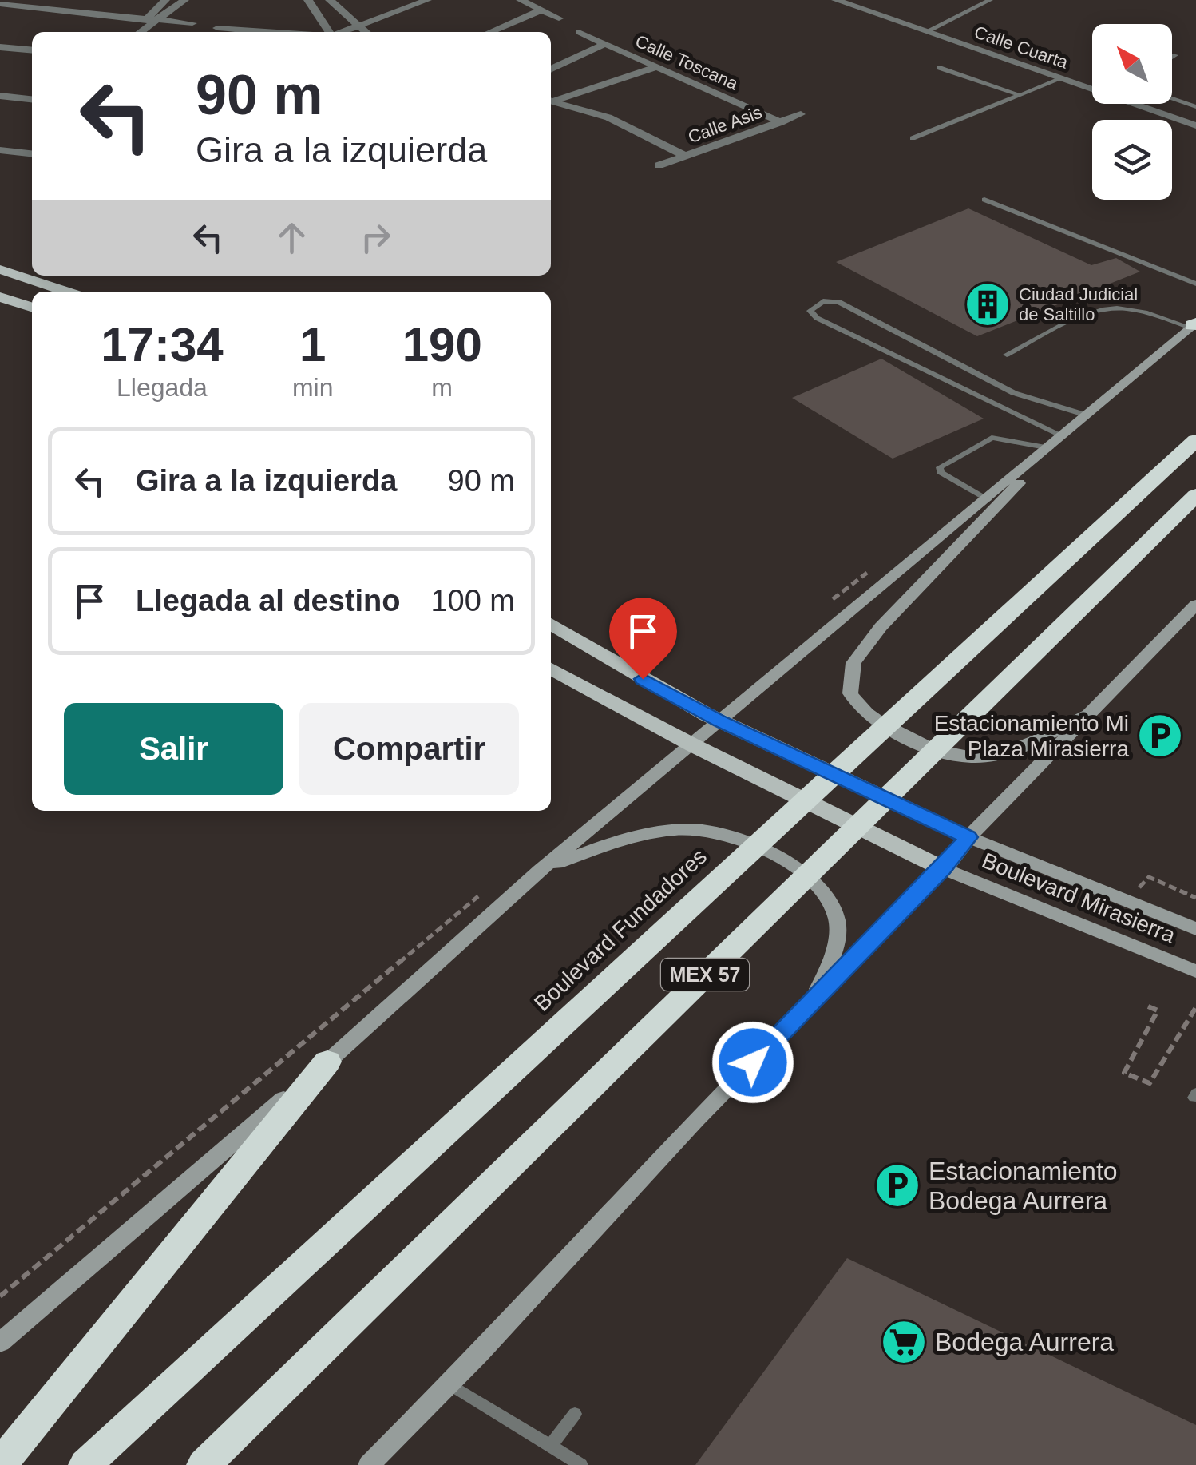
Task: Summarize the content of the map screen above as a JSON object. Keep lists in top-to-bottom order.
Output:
{
  "streets": {
    "highway": ["Boulevard Fundadores", "MEX 57"],
    "main road": ["Boulevard Mirasierra"],
    "street": ["Calle Cuarta", "Calle Toscana", "Calle Asis"]
  },
  "crossings": [
    ["Calle Toscana", "Calle Asis"]
  ],
  "places": {
    "building": ["Ciudad Judicial de Saltillo"],
    "parking": ["Estacionamiento Mi Plaza Mirasierra", "Estacionamiento Bodega Aurrera"],
    "supermarket": ["Bodega Aurrera"]
  },
  "north": "top left",
  "page": {
    "turn": ["90 m", "Gira a la izquierda"],
    "eta": [
      "17:34",
      "Llegada",
      "1",
      "min",
      "190",
      "m"
    ],
    "list": [
      {
        "name": "Gira a la izquierda",
        "value": "90 m"
      },
      {
        "name": "Llegada al destino",
        "value": "100 m"
      }
    ],
    "buttons": ["Salir", "Compartir"]
  }
}
